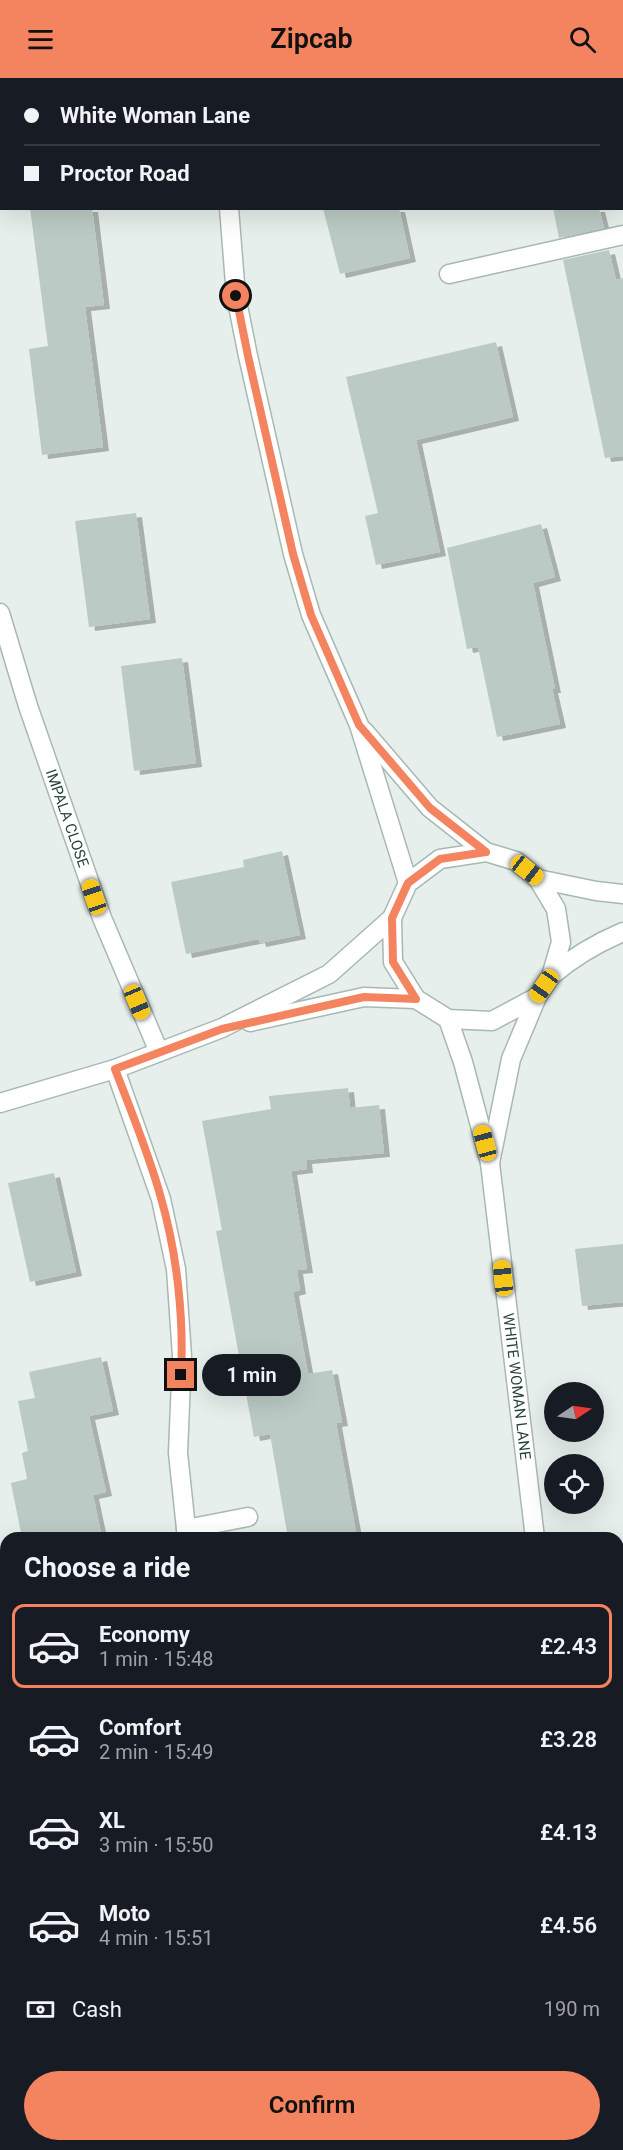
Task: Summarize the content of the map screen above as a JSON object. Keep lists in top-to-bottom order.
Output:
{
  "streets": {
    "street": ["IMPALA CLOSE", "WHITE WOMAN LANE"]
  },
  "north": "right",
  "page": {
    "header": "Zipcab",
    "banner": ["White Woman Lane", "Proctor Road"],
    "bubble": "1 min",
    "heading": "Choose a ride",
    "list": [
      {
        "name": "Economy",
        "note": "1 min · 15:48",
        "value": "£2.43"
      },
      {
        "name": "Comfort",
        "note": "2 min · 15:49",
        "value": "£3.28"
      },
      {
        "name": "XL",
        "note": "3 min · 15:50",
        "value": "£4.13"
      },
      {
        "name": "Moto",
        "note": "4 min · 15:51",
        "value": "£4.56"
      }
    ],
    "pay": ["Cash", "190 m"],
    "buttons": "Confirm"
  }
}
